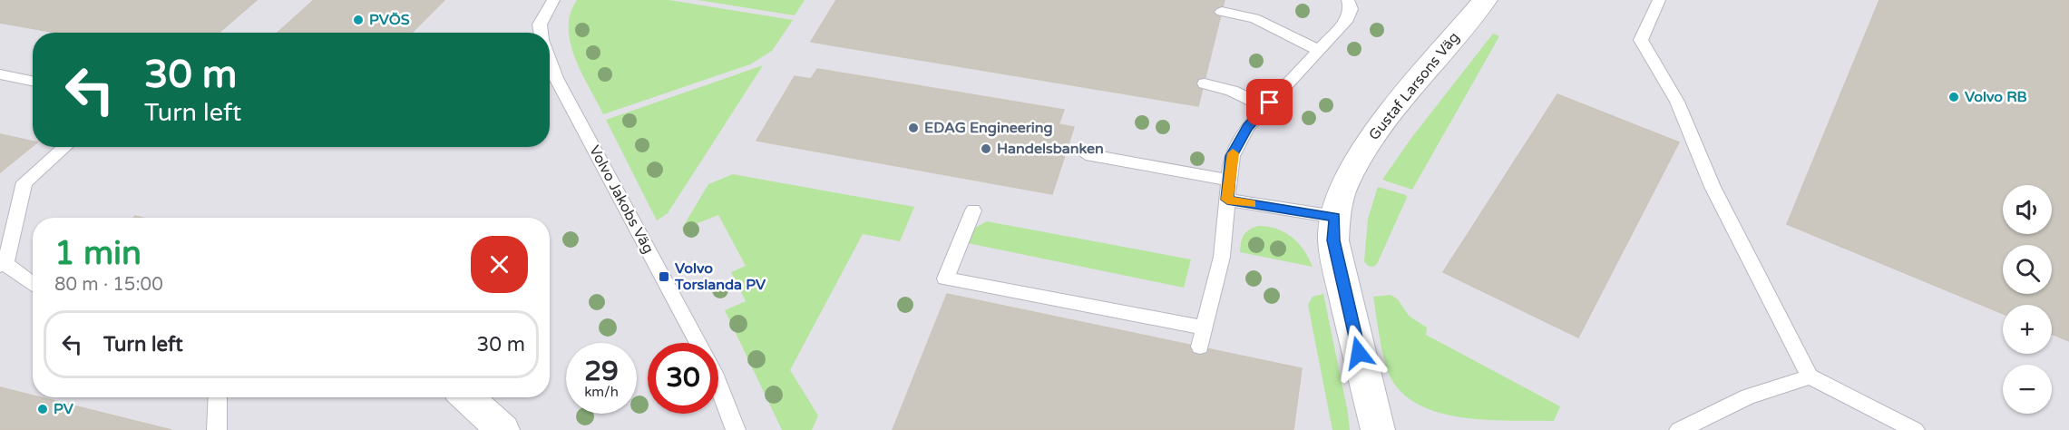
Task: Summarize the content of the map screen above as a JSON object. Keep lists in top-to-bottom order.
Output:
{
  "streets": {
    "street": ["Gustaf Larsons Väg"],
    "lane": ["Volvo Jakobs Väg"]
  },
  "places": {
    "other": [
      "PVÖS",
      "Volvo RB",
      "EDAG Engineering",
      "Handelsbanken",
      "PV"
    ],
    "transit": ["Volvo Torslanda PV"]
  },
  "page": {
    "turn": ["30 m", "Turn left"],
    "map_buttons": ["+", "−"],
    "heading": ["1 min", "80 m · 15:00"],
    "list": [
      {
        "name": "Turn left",
        "value": "30 m"
      }
    ],
    "speed": "29 km/h",
    "limit": "30"
  }
}
